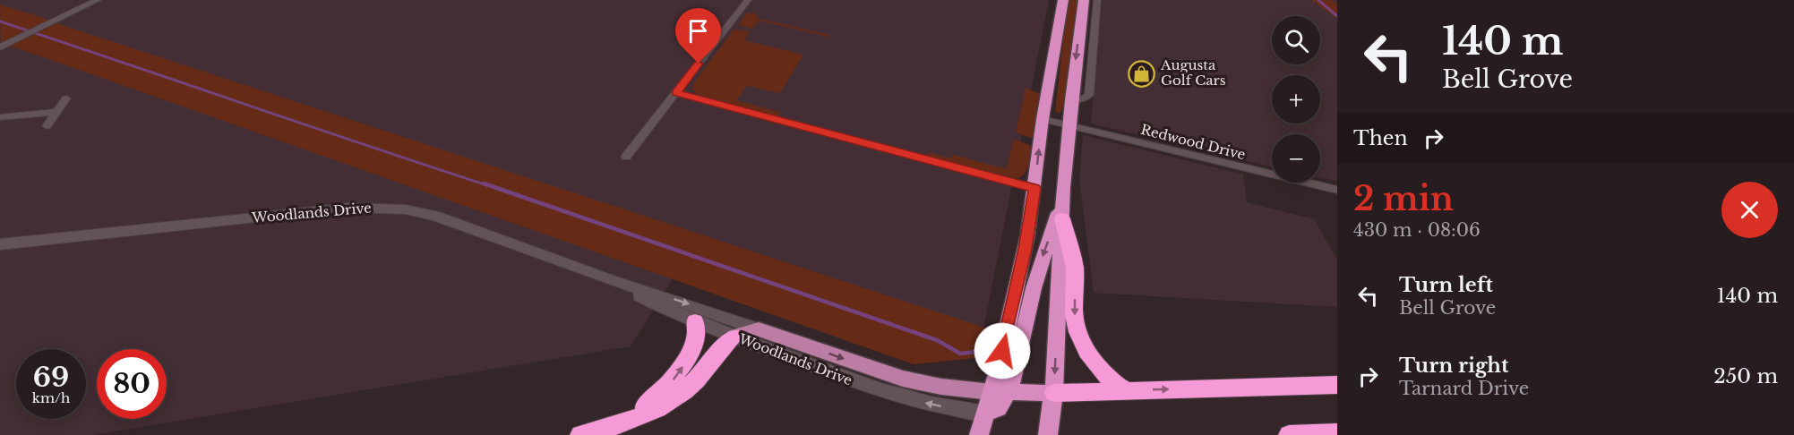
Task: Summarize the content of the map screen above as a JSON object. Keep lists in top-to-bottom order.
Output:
{
  "streets": {
    "main road": ["Woodlands Drive"],
    "street": ["Redwood Drive"]
  },
  "places": {
    "shop": ["Augusta Golf Cars"]
  },
  "page": {
    "turn": ["140 m", "Bell Grove"],
    "map_buttons": ["+", "−"],
    "then": "Then",
    "heading": ["2 min", "430 m · 08:06"],
    "list": [
      {
        "name": "Turn left",
        "note": "Bell Grove",
        "value": "140 m"
      },
      {
        "name": "Turn right",
        "note": "Tarnard Drive",
        "value": "250 m"
      }
    ],
    "speed": "69 km/h",
    "limit": "80"
  }
}
